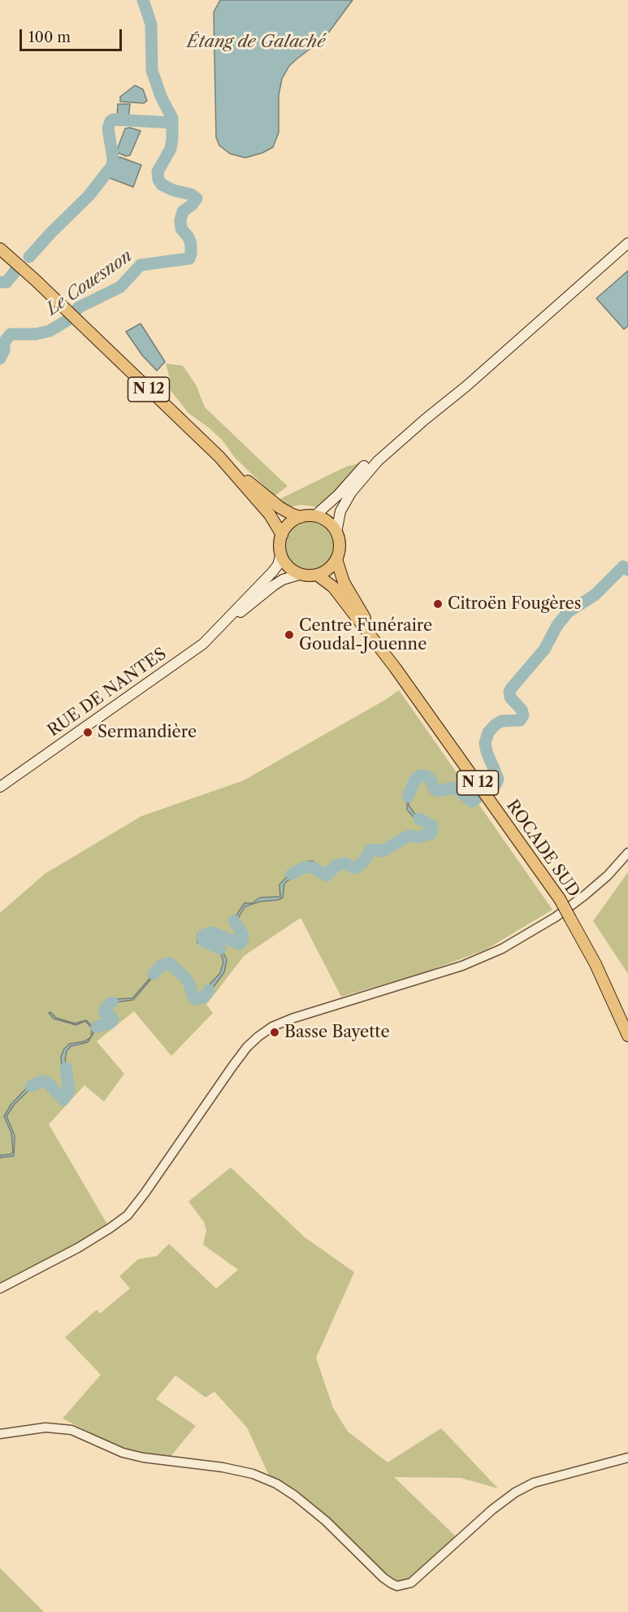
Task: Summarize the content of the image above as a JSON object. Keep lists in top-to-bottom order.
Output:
{
  "streets": {
    "main road": ["N 12", "RUE DE NANTES", "ROCADE SUD"]
  },
  "crossings": [
    ["N 12", "RUE DE NANTES"],
    ["N 12", "ROCADE SUD"],
    ["RUE DE NANTES", "ROCADE SUD"]
  ],
  "water": ["Étang de Galaché", "Le Couesnon"],
  "places": [
    "Citroën Fougères",
    "Centre Funéraire Goudal-Jouenne",
    "Sermandière",
    "Basse Bayette"
  ],
  "scale_bar": "100 m"
}
